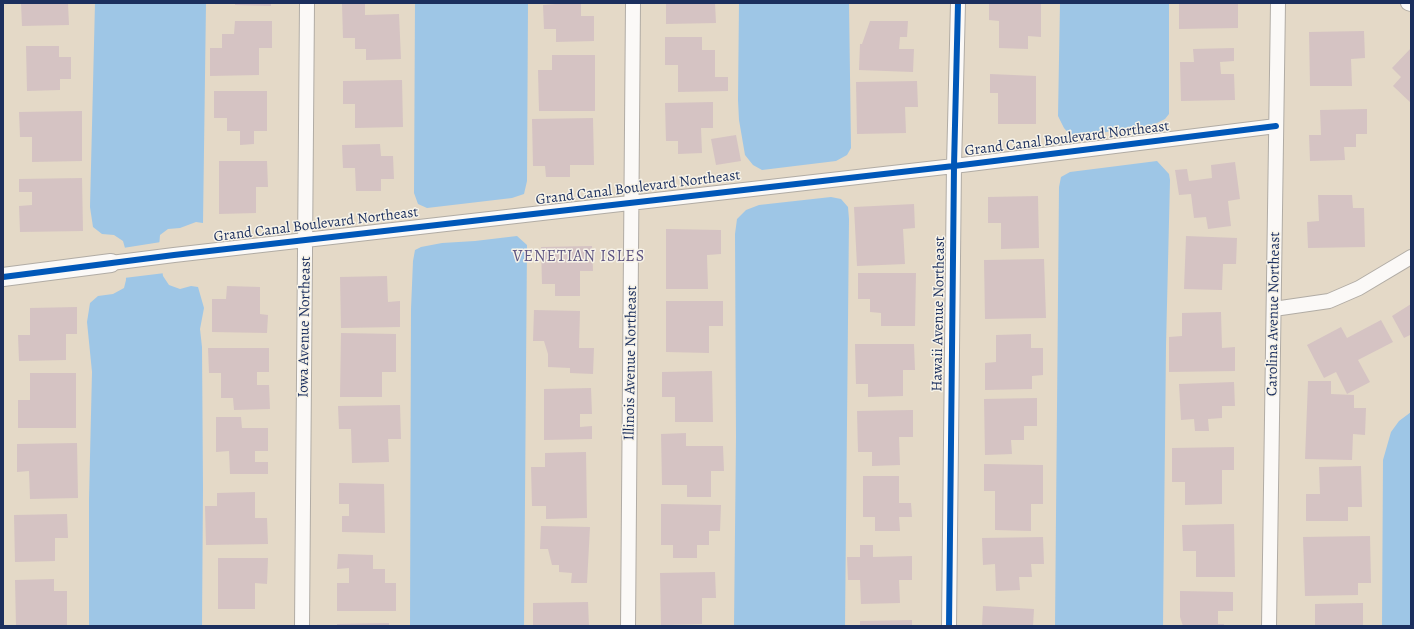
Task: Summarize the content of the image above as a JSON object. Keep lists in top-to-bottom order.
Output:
{
  "streets": {
    "street": [
      "Grand Canal Boulevard Northeast",
      "Hawaii Avenue Northeast",
      "Carolina Avenue Northeast",
      "Iowa Avenue Northeast",
      "Illinois Avenue Northeast"
    ]
  },
  "crossings": [
    ["Grand Canal Boulevard Northeast", "Hawaii Avenue Northeast"],
    ["Grand Canal Boulevard Northeast", "Carolina Avenue Northeast"],
    ["Grand Canal Boulevard Northeast", "Iowa Avenue Northeast"],
    ["Grand Canal Boulevard Northeast", "Illinois Avenue Northeast"]
  ],
  "districts": ["VENETIAN ISLES"]
}
